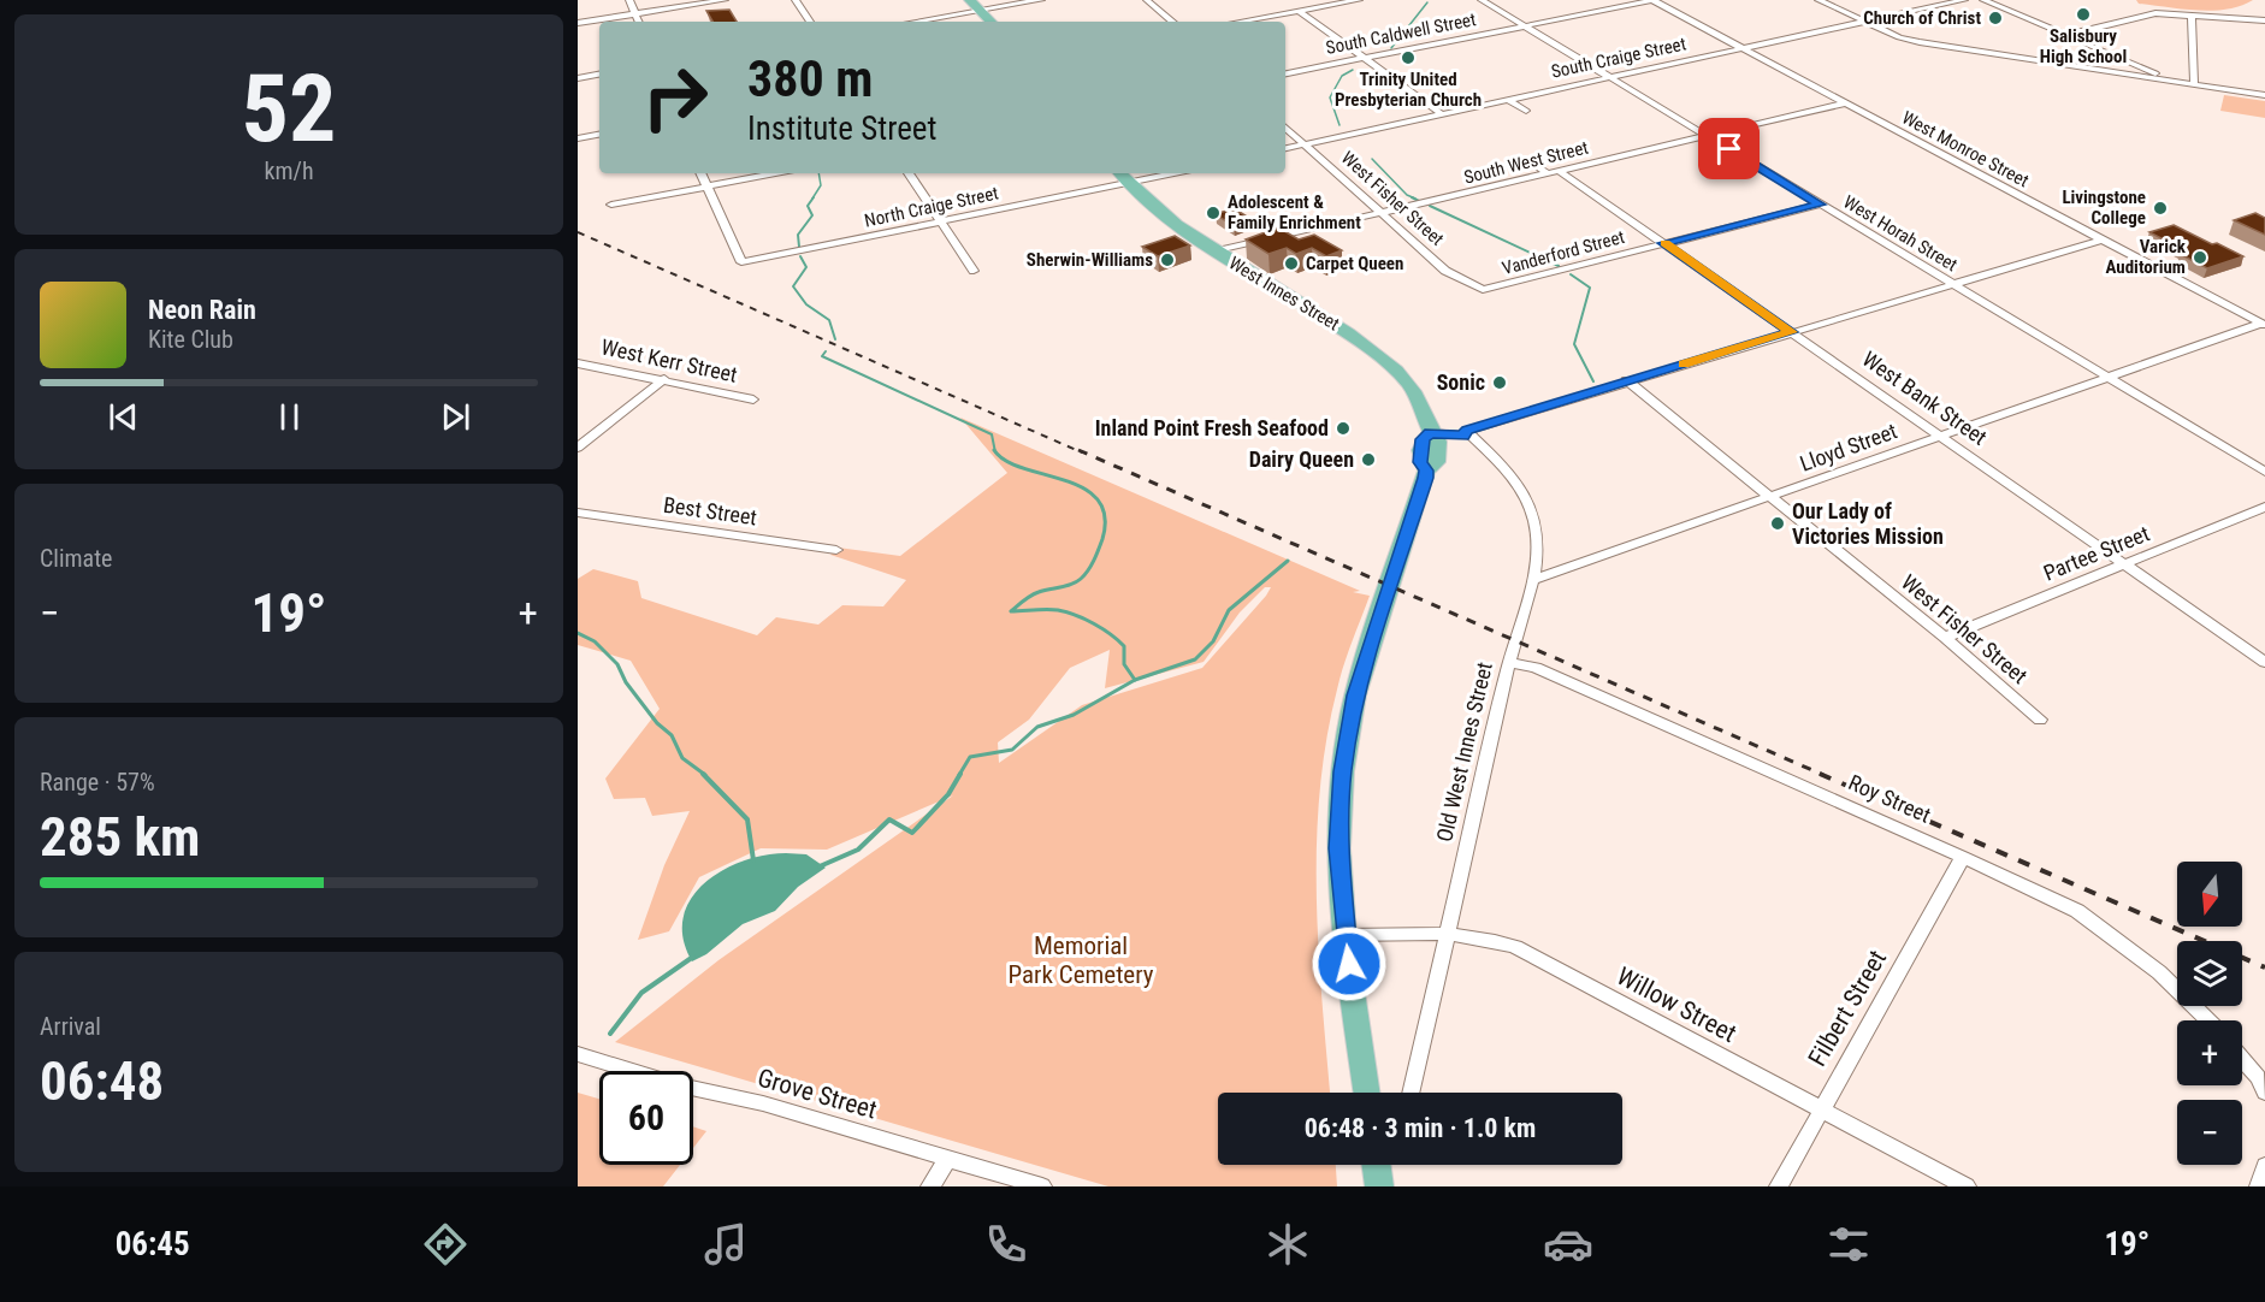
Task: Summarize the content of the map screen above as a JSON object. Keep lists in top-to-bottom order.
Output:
{
  "streets": {
    "main road": ["West Innes Street"],
    "street": [
      "South Caldwell Street",
      "South Craige Street",
      "West Monroe Street",
      "South West Street",
      "West Fisher Street",
      "North Craige Street",
      "West Horah Street",
      "Vanderford Street",
      "West Kerr Street",
      "West Bank Street",
      "Lloyd Street",
      "Best Street",
      "Partee Street",
      "Old West Innes Street",
      "Roy Street",
      "Willow Street",
      "Filbert Street",
      "Grove Street"
    ]
  },
  "crossings": [
    ["South Caldwell Street", "West Monroe Street"],
    ["South Caldwell Street", "West Horah Street"],
    ["South Craige Street", "West Monroe Street"],
    ["South Craige Street", "West Fisher Street"],
    ["South Craige Street", "West Horah Street"],
    ["West Monroe Street", "South West Street"],
    ["West Monroe Street", "Lloyd Street"],
    ["South West Street", "West Fisher Street"],
    ["South West Street", "West Horah Street"],
    ["South West Street", "West Innes Street"],
    ["South West Street", "West Bank Street"],
    ["West Fisher Street", "Vanderford Street"],
    ["West Fisher Street", "Lloyd Street"],
    ["West Fisher Street", "Partee Street"],
    ["North Craige Street", "West Innes Street"],
    ["West Horah Street", "Vanderford Street"],
    ["West Horah Street", "Lloyd Street"],
    ["Vanderford Street", "West Bank Street"],
    ["West Innes Street", "Willow Street"],
    ["West Bank Street", "Lloyd Street"],
    ["West Bank Street", "Partee Street"],
    ["Lloyd Street", "Old West Innes Street"],
    ["Old West Innes Street", "Roy Street"],
    ["Old West Innes Street", "Willow Street"],
    ["Roy Street", "Filbert Street"],
    ["Willow Street", "Filbert Street"]
  ],
  "parks": ["Memorial Park Cemetery"],
  "places": [
    "Salisbury High School",
    "Church of Christ",
    "Trinity United Presbyterian Church",
    "Livingstone College",
    "Adolescent & Family Enrichment",
    "Varick Auditorium",
    "Sherwin-Williams",
    "Carpet Queen",
    "Sonic",
    "Inland Point Fresh Seafood",
    "Dairy Queen",
    "Our Lady of Victories Mission"
  ],
  "north": "bottom",
  "page": {
    "tile": [
      ["52", "km/h"],
      "Climate",
      ["Range · 57%", "285 km"],
      ["Arrival", "06:48"]
    ],
    "turn": ["380 m", "Institute Street"],
    "song": ["Neon Rain", "Kite Club"],
    "heat": ["−", "19°", "+"],
    "map_buttons": ["+", "−"],
    "limit": "60",
    "trip": "06:48 · 3 min · 1.0 km",
    "tabs": ["06:45", "19°"]
  }
}
